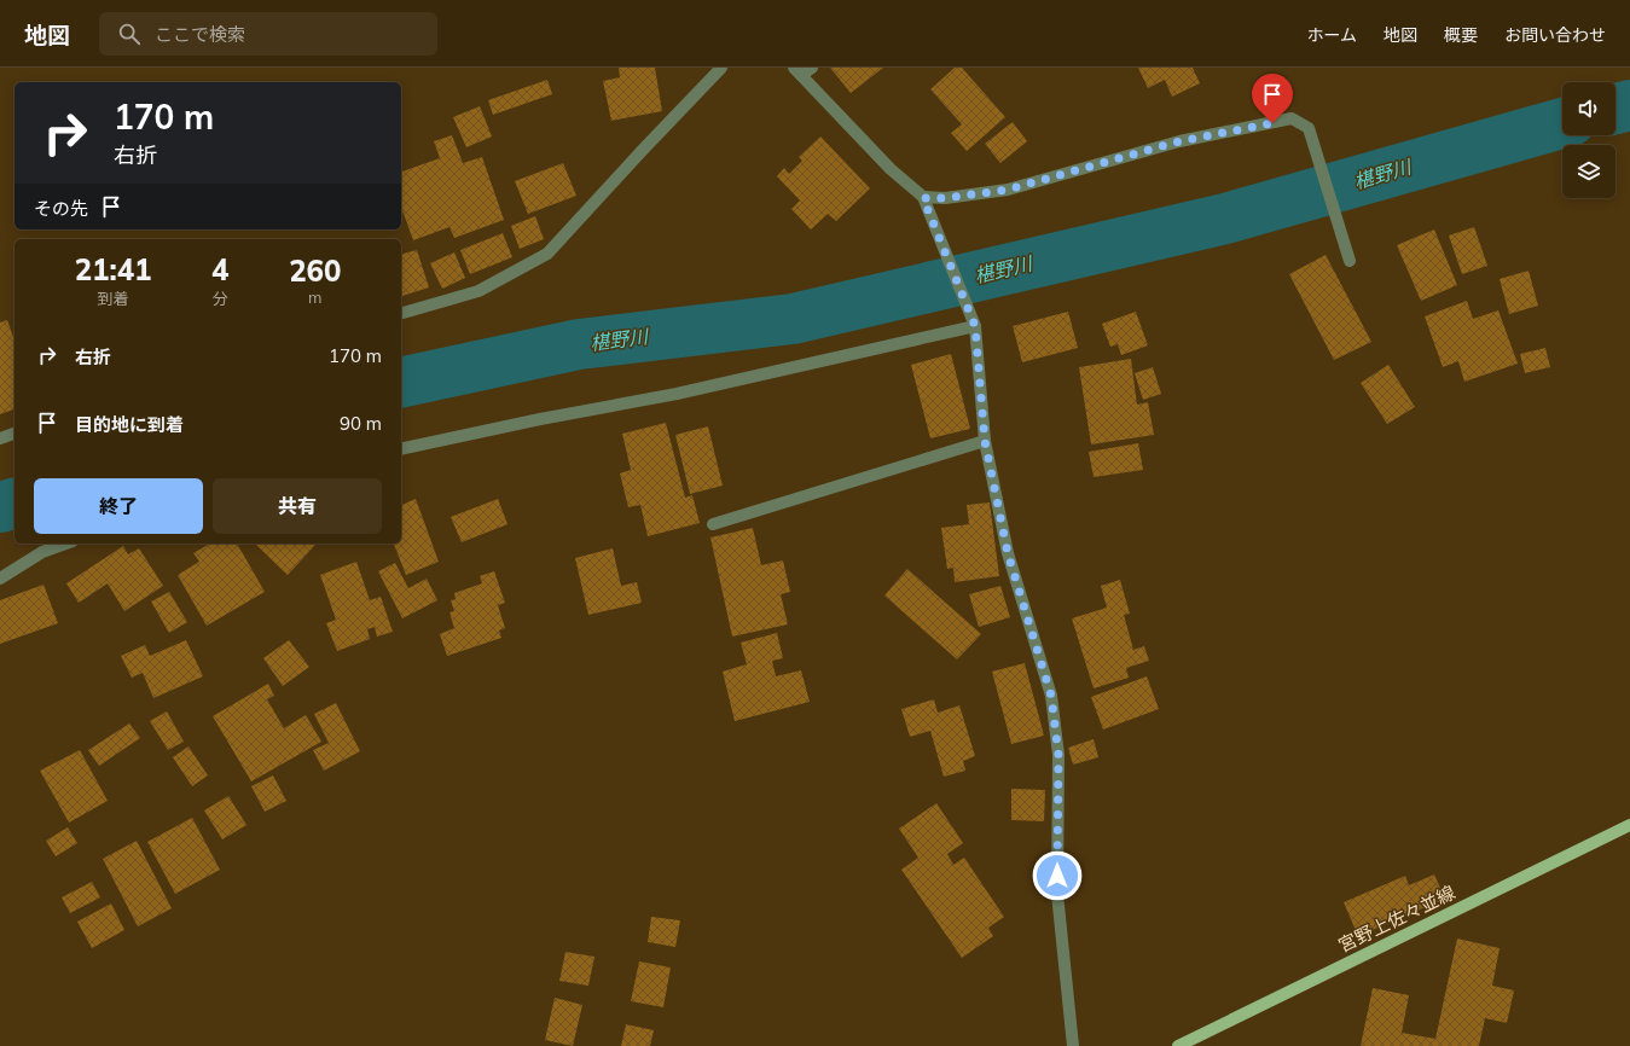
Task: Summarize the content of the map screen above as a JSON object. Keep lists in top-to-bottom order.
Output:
{
  "streets": {
    "main road": ["宮野上佐々並線"]
  },
  "water": ["椹野川"],
  "page": {
    "header": "地図",
    "search": "ここで検索",
    "nav": [
      "ホーム",
      "地図",
      "概要",
      "お問い合わせ"
    ],
    "turn": ["170 m", "右折"],
    "then": "その先",
    "eta": [
      "21:41",
      "到着",
      "4",
      "分",
      "260",
      "m"
    ],
    "list": [
      {
        "name": "右折",
        "value": "170 m"
      },
      {
        "name": "目的地に到着",
        "value": "90 m"
      }
    ],
    "buttons": ["終了", "共有"]
  }
}
